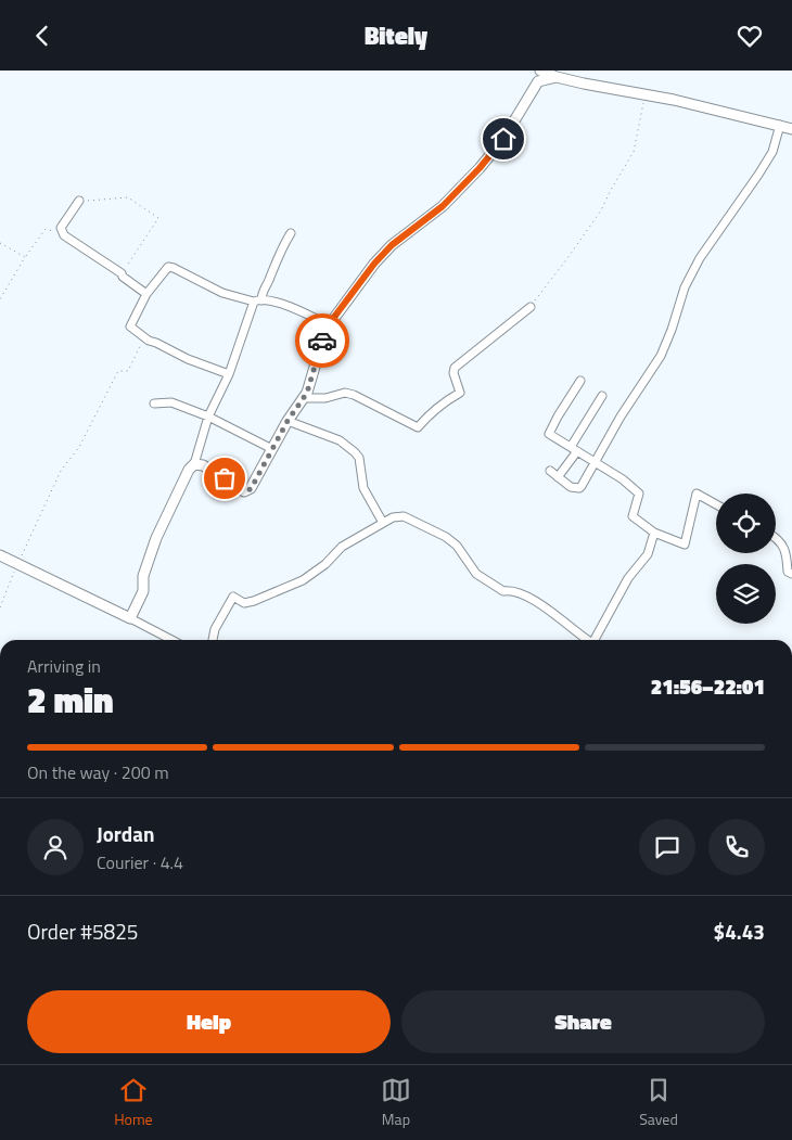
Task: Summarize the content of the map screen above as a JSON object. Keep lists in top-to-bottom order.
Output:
{
  "page": {
    "header": "Bitely",
    "heading": ["2 min", "Arriving in", "21:56–22:01"],
    "panel": [
      "Jordan",
      "Courier · 4.4",
      "Order #5825",
      "$4.43"
    ],
    "bar": "On the way · 200 m",
    "buttons": ["Help", "Share"],
    "tabs": ["Home", "Map", "Saved"]
  }
}
